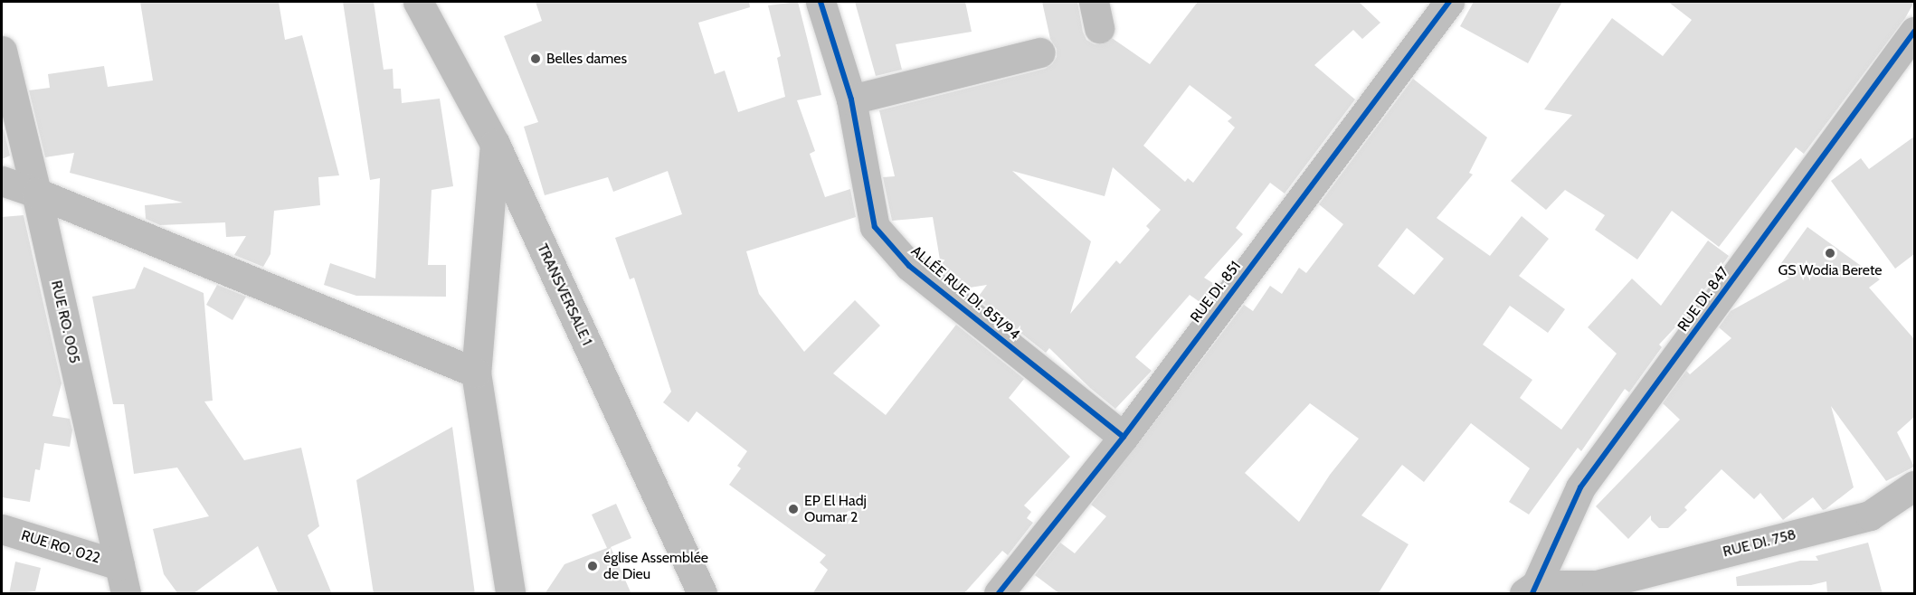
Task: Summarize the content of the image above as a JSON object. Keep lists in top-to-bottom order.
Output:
{
  "streets": {
    "street": [
      "RUE DI. 851",
      "ALLÉE RUE DI. 851/94",
      "TRANSVERSALE 1",
      "RUE DI. 847",
      "RUE RO. 005",
      "RUE DI. 758",
      "RUE RO. 022"
    ]
  },
  "crossings": [
    ["RUE DI. 851", "ALLÉE RUE DI. 851/94"],
    ["RUE DI. 847", "RUE DI. 758"],
    ["RUE RO. 005", "RUE RO. 022"]
  ],
  "places": [
    "Belles dames",
    "GS Wodia Berete",
    "EP El Hadj Oumar 2",
    "église Assemblée de Dieu"
  ]
}
